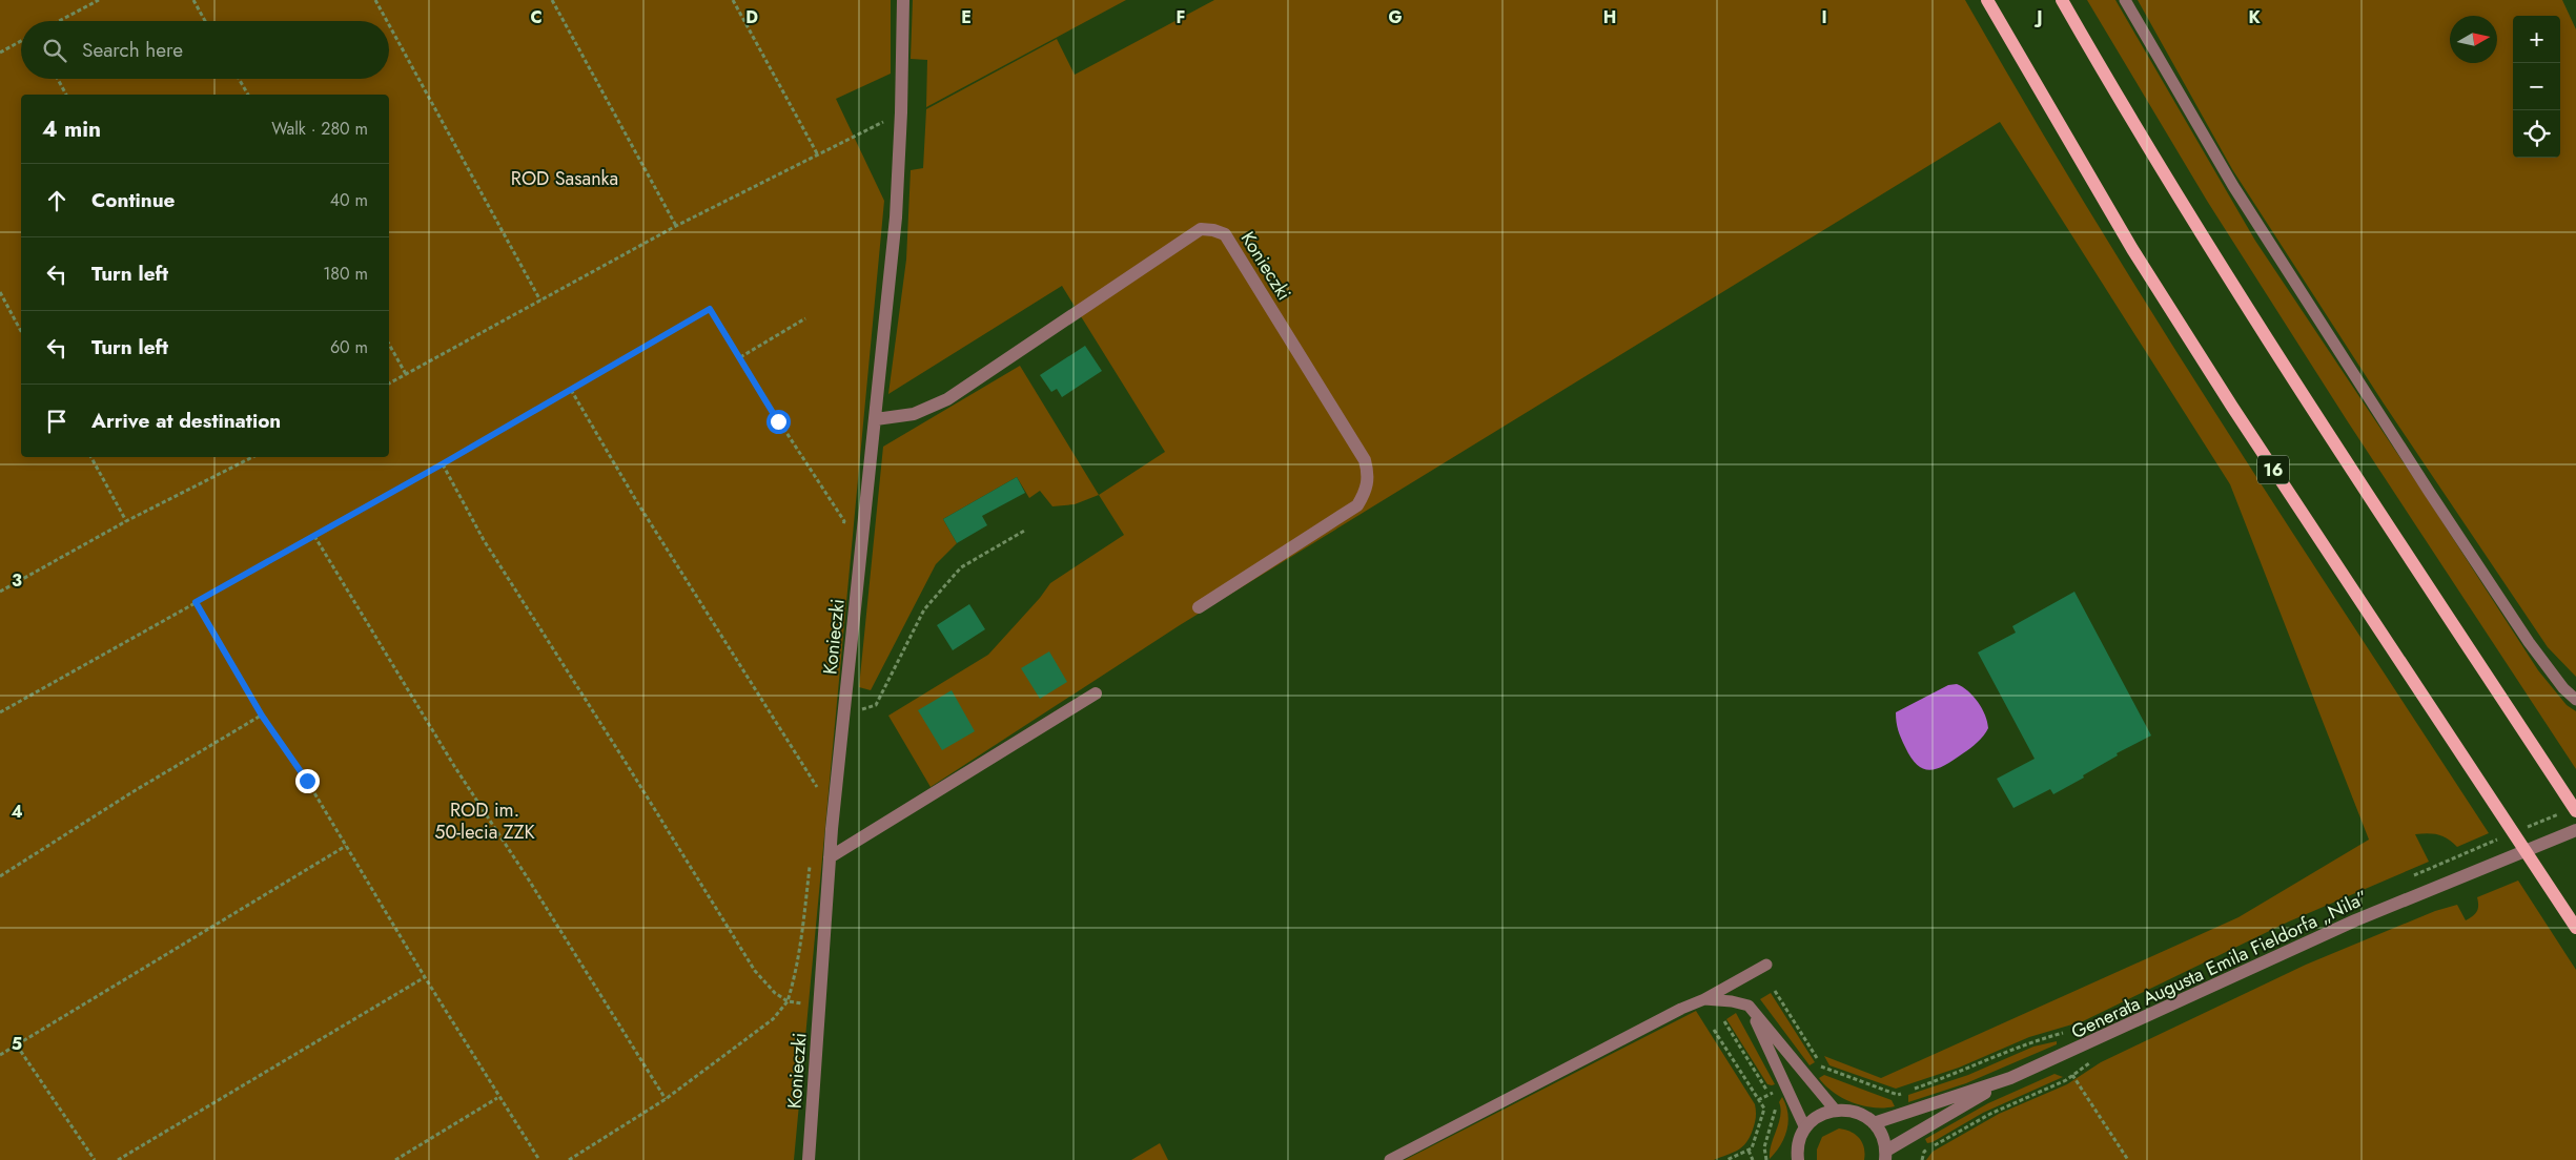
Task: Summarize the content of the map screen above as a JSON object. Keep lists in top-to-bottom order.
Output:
{
  "streets": {
    "main road": ["16"],
    "street": ["Konieczki", "Generała Augusta Emila Fieldorfa „Nila”"]
  },
  "parks": ["ROD Sasanka", "ROD im. 50-lecia ZZK"],
  "north": "right",
  "page": {
    "map_buttons": ["+", "−"],
    "search": "Search here",
    "heading": ["4 min", "Walk · 280 m"],
    "list": [
      ["Continue", "40 m"],
      ["Turn left", "180 m"],
      ["Turn left", "60 m"],
      "Arrive at destination"
    ]
  },
  "grid": {
    "columns": [
      "C",
      "D",
      "E",
      "F",
      "G",
      "H",
      "I",
      "J",
      "K"
    ],
    "rows": ["3", "4", "5"]
  }
}
